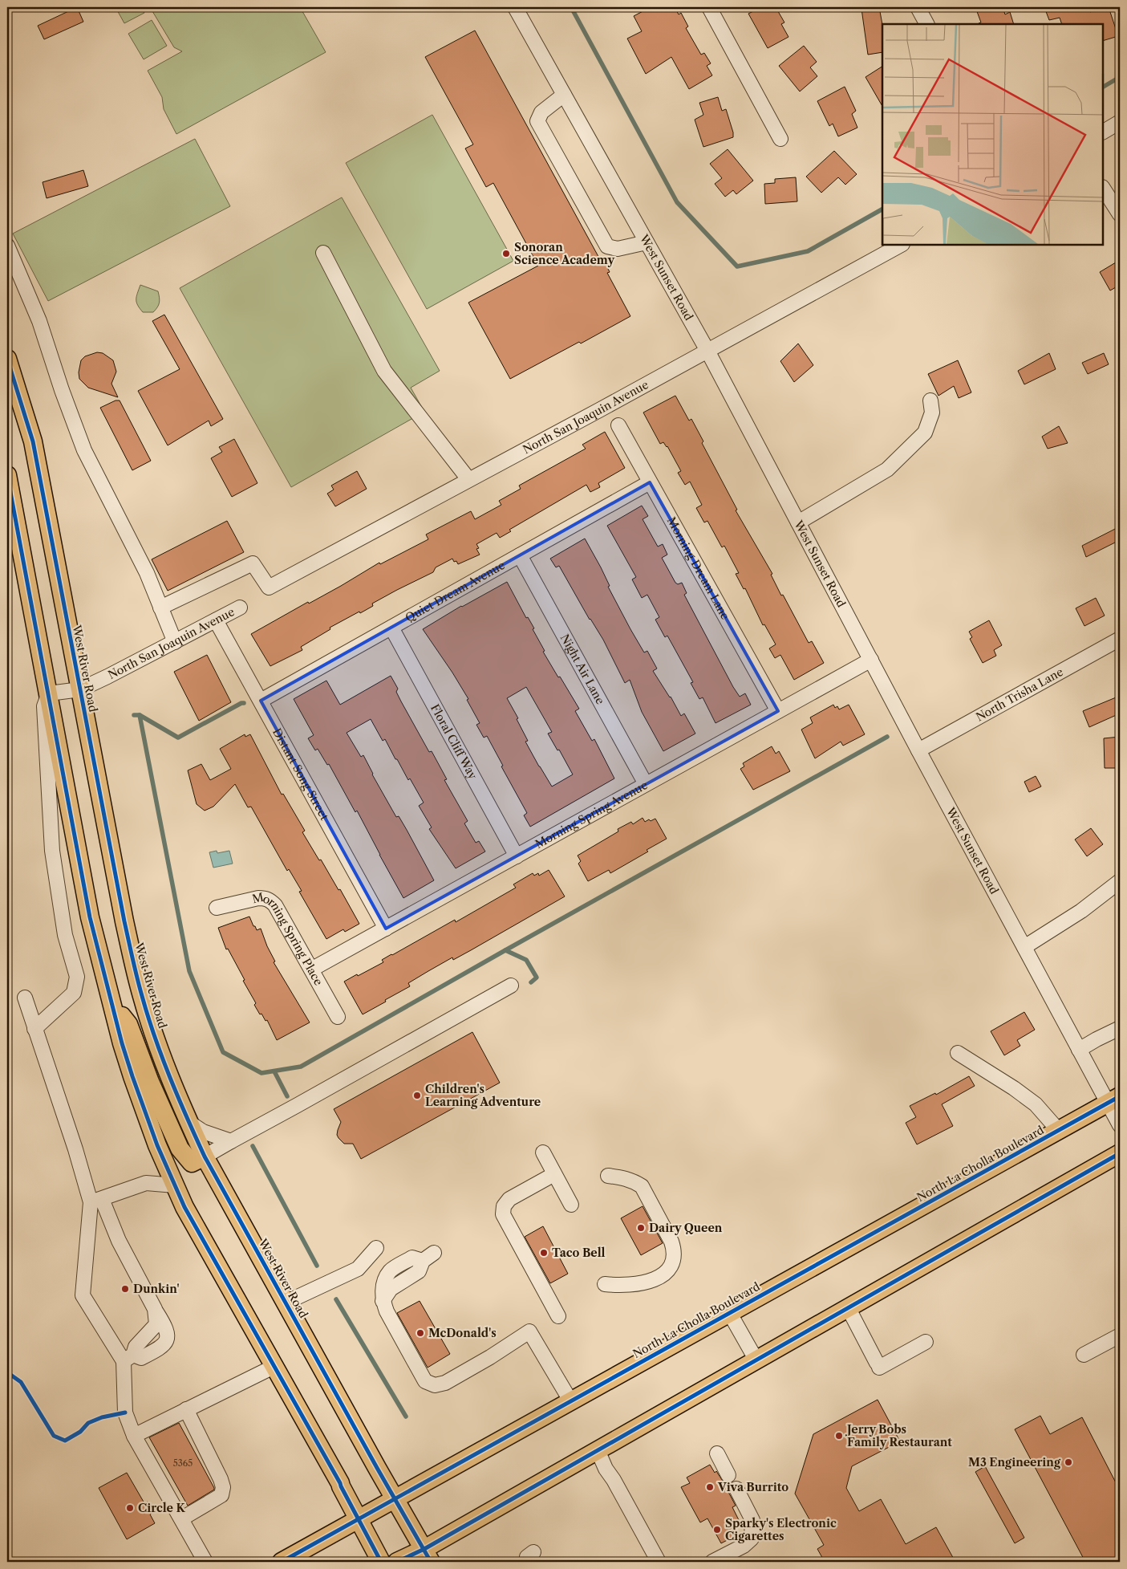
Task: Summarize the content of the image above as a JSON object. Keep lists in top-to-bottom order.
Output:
{
  "streets": {
    "main road": ["West River Road", "North La Cholla Boulevard"],
    "street": [
      "West Sunset Road",
      "North San Joaquin Avenue",
      "Morning Dream Lane",
      "Quiet Dream Avenue",
      "Night Air Lane",
      "North Trisha Lane",
      "Floral Cliff Way",
      "Distant Song Street",
      "Morning Spring Avenue",
      "Morning Spring Place"
    ]
  },
  "crossings": [
    ["West Sunset Road", "North San Joaquin Avenue"],
    ["West Sunset Road", "North Trisha Lane"],
    ["West Sunset Road", "Morning Spring Avenue"],
    ["West Sunset Road", "North La Cholla Boulevard"],
    ["North San Joaquin Avenue", "West River Road"],
    ["North San Joaquin Avenue", "Distant Song Street"],
    ["Morning Dream Lane", "Quiet Dream Avenue"],
    ["Morning Dream Lane", "Morning Spring Avenue"],
    ["Quiet Dream Avenue", "Night Air Lane"],
    ["Quiet Dream Avenue", "Floral Cliff Way"],
    ["Quiet Dream Avenue", "Distant Song Street"],
    ["West River Road", "North La Cholla Boulevard"],
    ["Night Air Lane", "Morning Spring Avenue"],
    ["Floral Cliff Way", "Morning Spring Avenue"],
    ["Distant Song Street", "Morning Spring Avenue"],
    ["Morning Spring Avenue", "Morning Spring Place"]
  ],
  "places": [
    "Sonoran Science Academy",
    "Children's Learning Adventure",
    "Dairy Queen",
    "Taco Bell",
    "Dunkin'",
    "McDonald's",
    "Jerry Bobs Family Restaurant",
    "M3 Engineering",
    "Viva Burrito",
    "Circle K",
    "Sparky's Electronic Cigarettes"
  ],
  "house_numbers": ["5365"]
}
